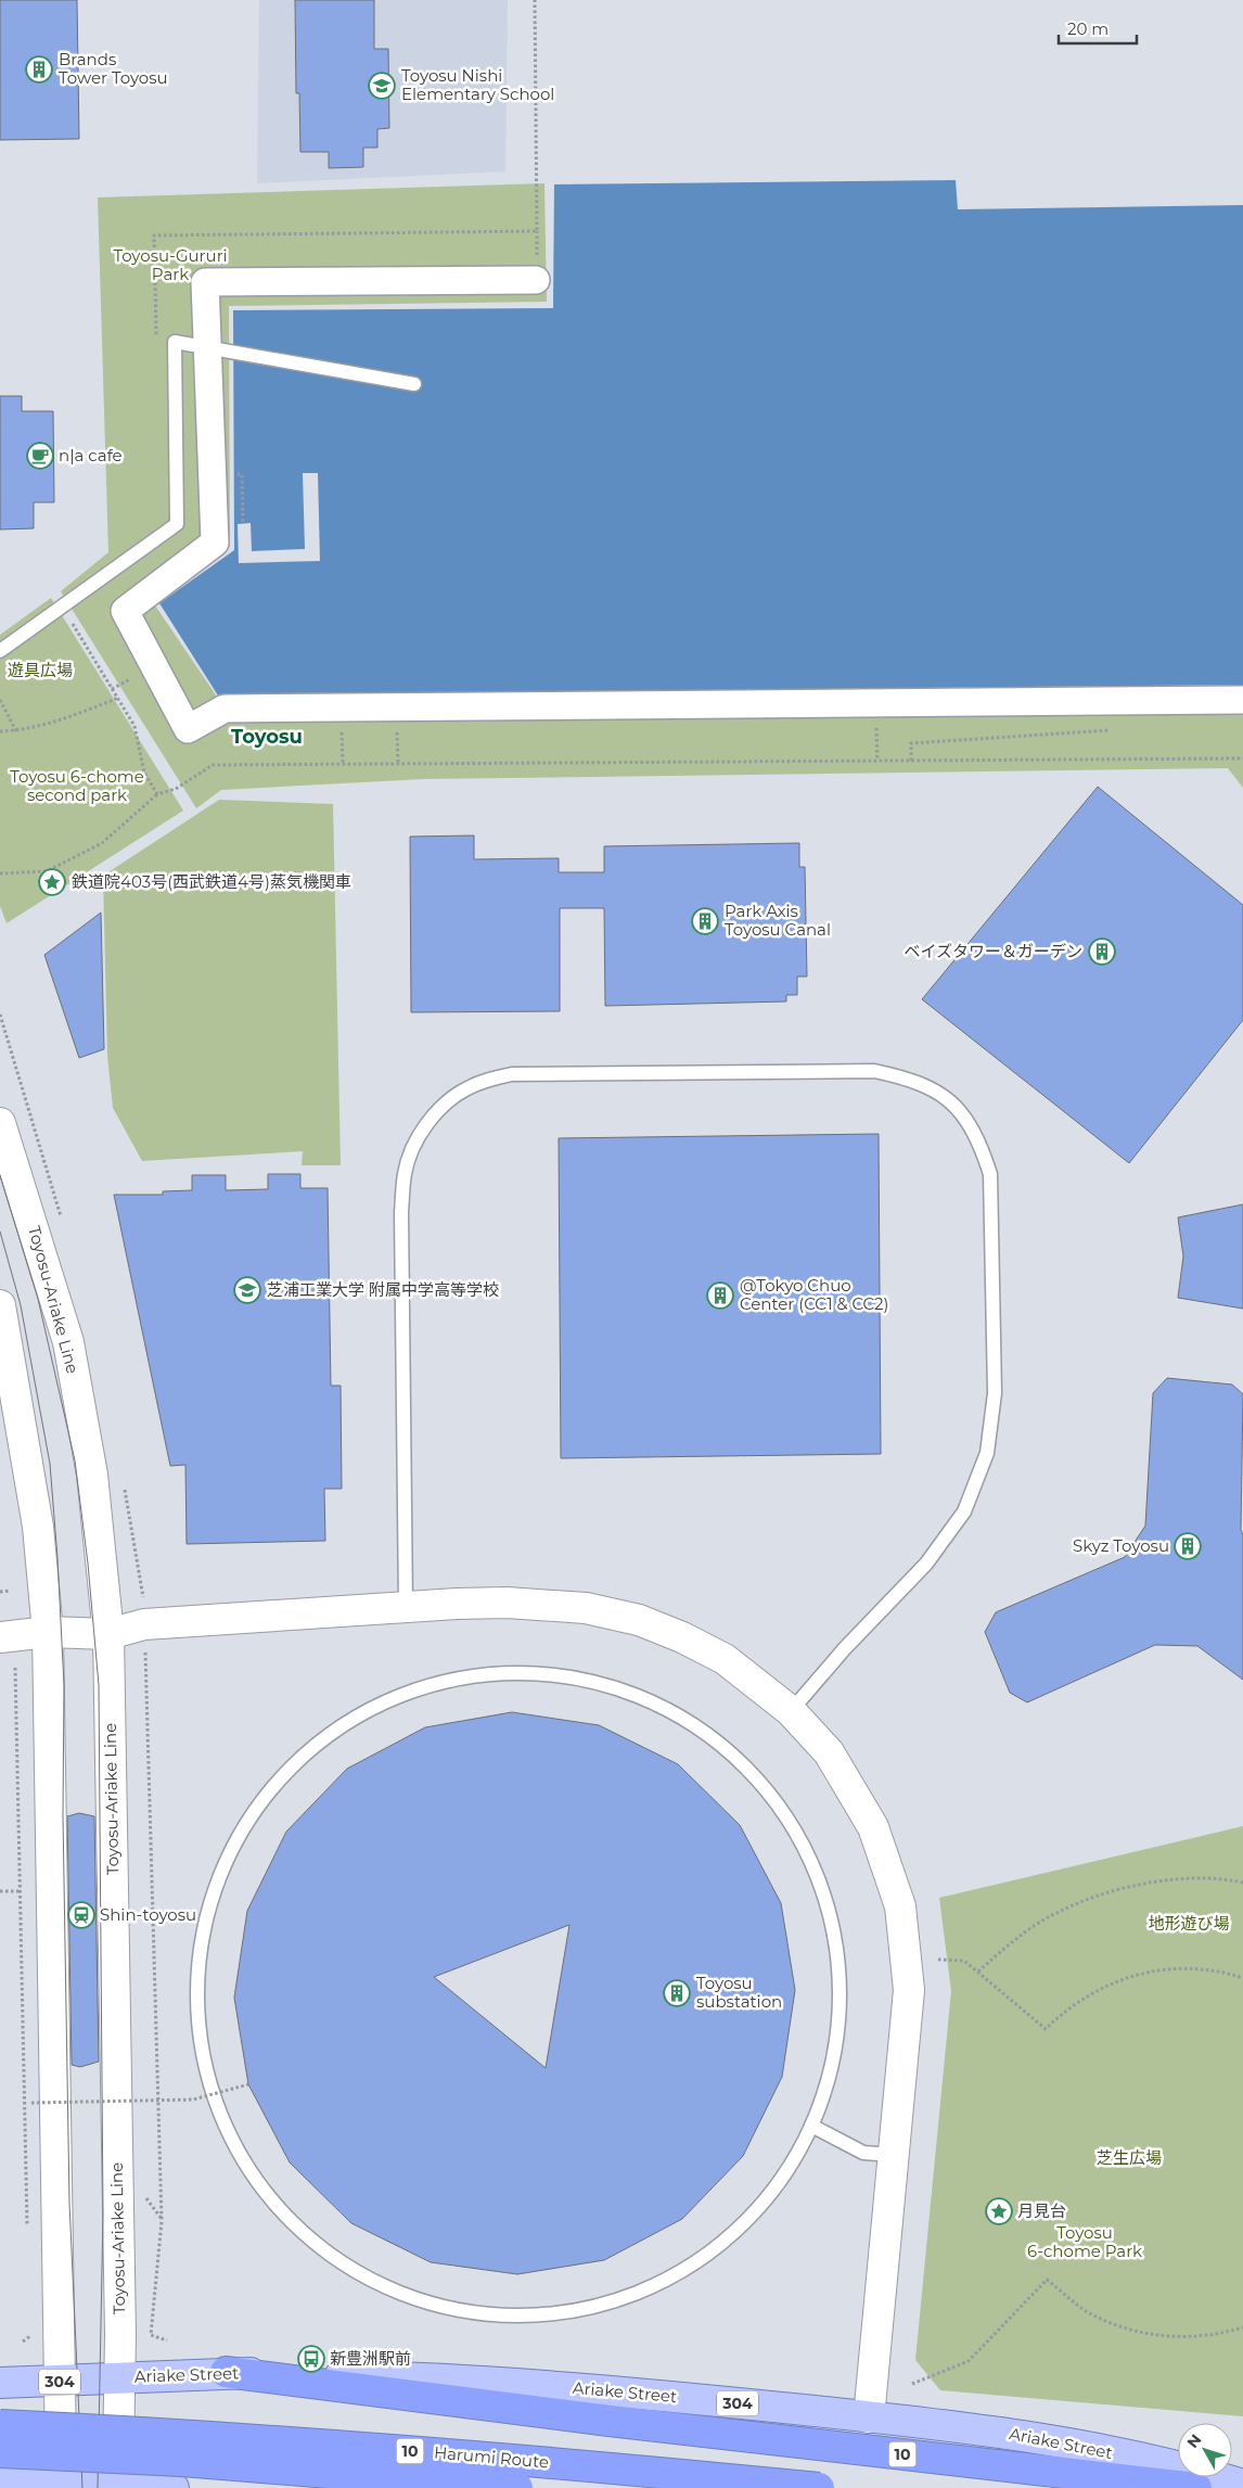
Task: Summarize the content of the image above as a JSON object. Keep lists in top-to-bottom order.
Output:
{
  "streets": {
    "highway": ["10", "Harumi Route"],
    "main road": ["Toyosu-Ariake Line", "Ariake Street", "304"]
  },
  "crossings": [
    ["Toyosu-Ariake Line", "Ariake Street"],
    ["Ariake Street", "10"]
  ],
  "districts": ["Toyosu"],
  "parks": [
    "Toyosu-Gururi Park",
    "遊具広場",
    "Toyosu 6-chome second park",
    "地形遊び場",
    "芝生広場",
    "Toyosu 6-chome Park"
  ],
  "places": {
    "building": [
      "Brands Tower Toyosu",
      "Park Axis Toyosu Canal",
      "ベイズタワー＆ガーデン",
      "@Tokyo Chuo Center (CC1 & CC2)",
      "Skyz Toyosu",
      "Toyosu substation"
    ],
    "school or university": ["Toyosu Nishi Elementary School", "芝浦工業大学 附属中学高等学校"],
    "cafe": ["n|a cafe"],
    "place": ["鉄道院403号(西武鉄道4号)蒸気機関車", "月見台"],
    "station": ["Shin-toyosu"],
    "bus stop": ["新豊洲駅前"]
  },
  "scale_bar": "20 m",
  "north": "top left"
}
